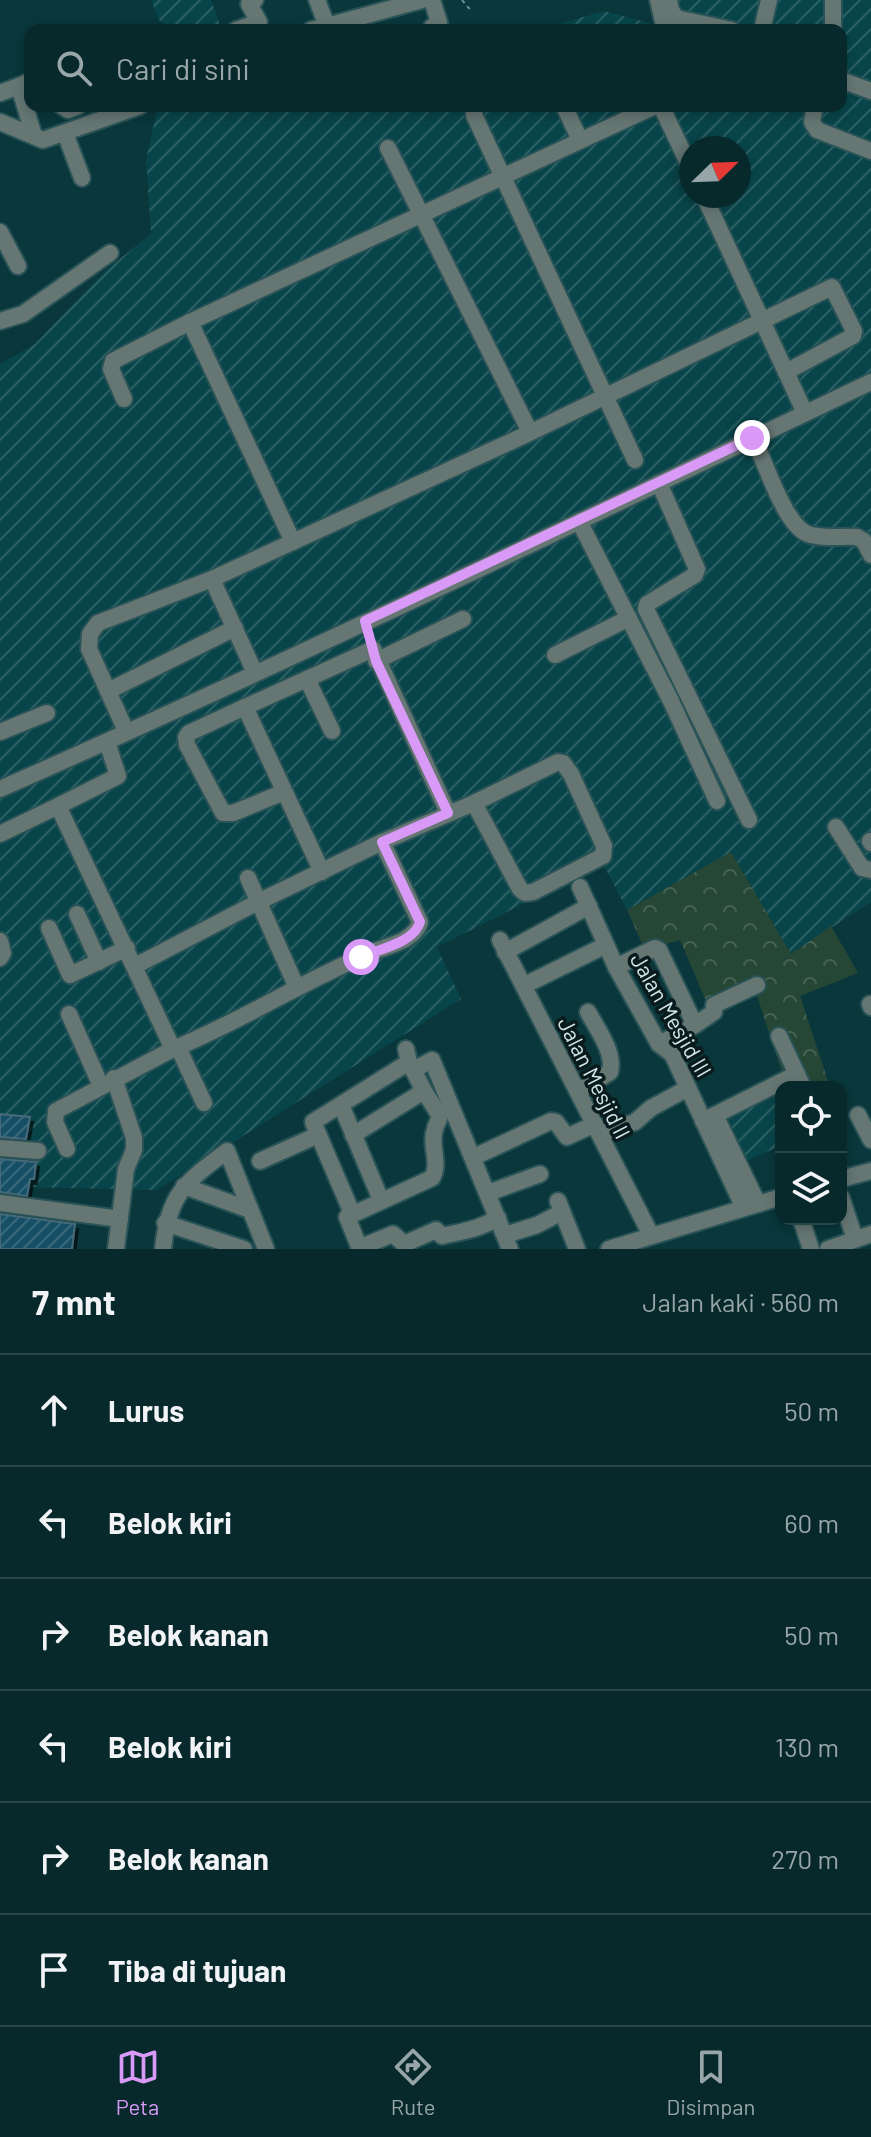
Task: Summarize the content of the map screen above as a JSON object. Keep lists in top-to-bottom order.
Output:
{
  "streets": {
    "street": ["Jalan Mesjid III", "Jalan Mesjid II"]
  },
  "crossings": [
    ["Jalan Mesjid III", "Jalan Mesjid II"]
  ],
  "north": "top right",
  "page": {
    "search": "Cari di sini",
    "heading": ["7 mnt", "Jalan kaki · 560 m"],
    "list": [
      ["Lurus", "50 m"],
      ["Belok kiri", "60 m"],
      ["Belok kanan", "50 m"],
      ["Belok kiri", "130 m"],
      ["Belok kanan", "270 m"],
      "Tiba di tujuan"
    ],
    "nav": ["Peta", "Rute", "Disimpan"]
  }
}
